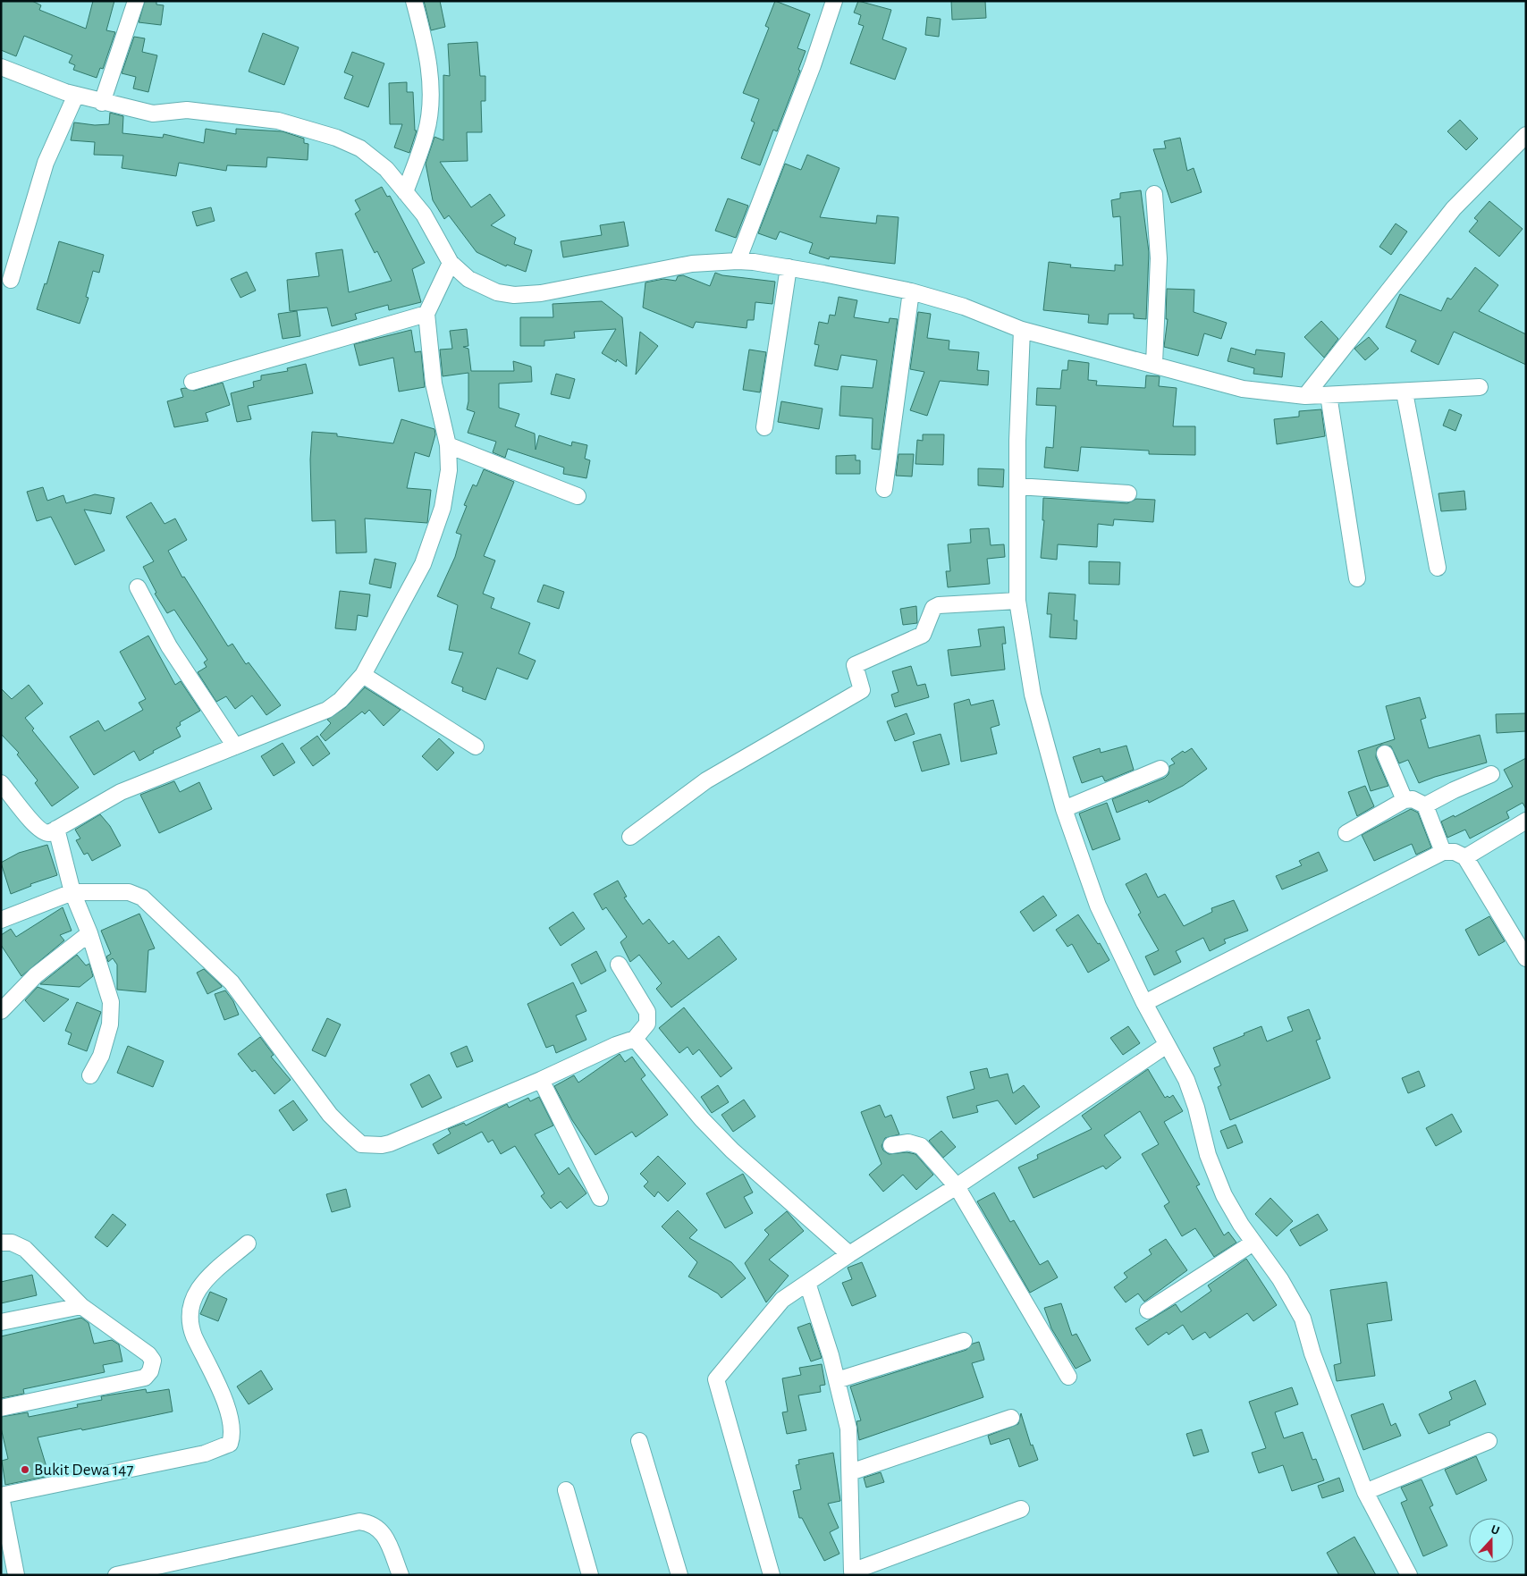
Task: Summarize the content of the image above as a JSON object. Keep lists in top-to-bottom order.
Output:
{
  "places": ["Bukit Dewa 147"],
  "north": "top"
}
